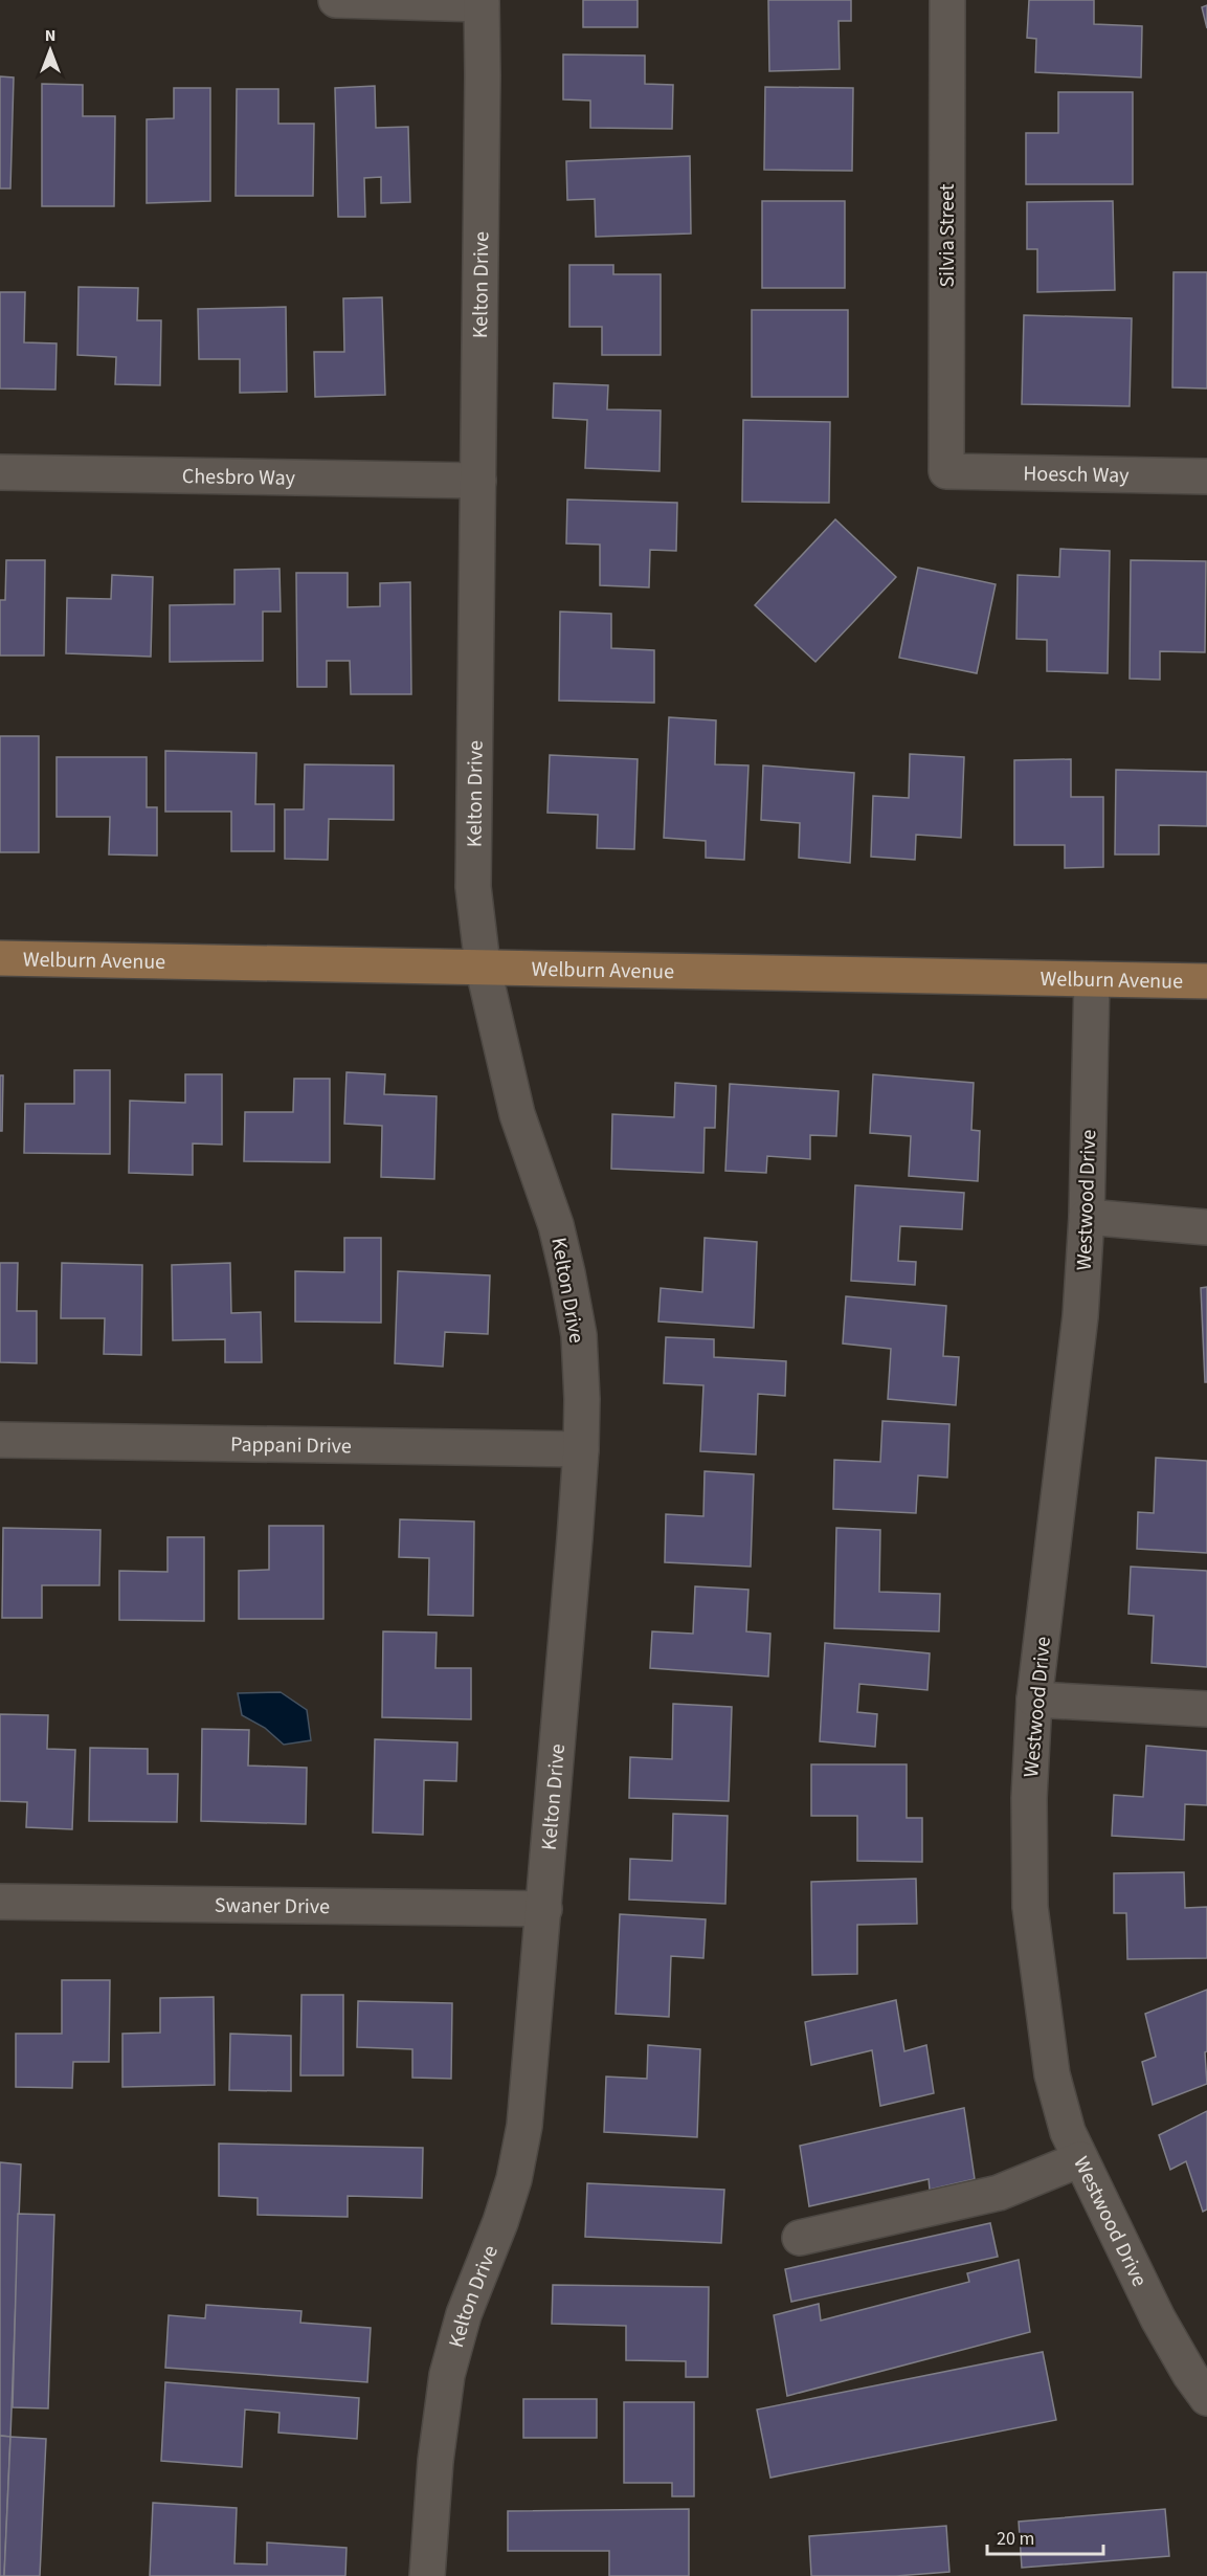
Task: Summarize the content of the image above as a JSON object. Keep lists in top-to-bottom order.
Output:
{
  "streets": {
    "main road": ["Welburn Avenue"],
    "street": [
      "Silvia Street",
      "Kelton Drive",
      "Hoesch Way",
      "Chesbro Way",
      "Westwood Drive",
      "Pappani Drive",
      "Swaner Drive"
    ]
  },
  "crossings": [
    ["Silvia Street", "Hoesch Way"],
    ["Kelton Drive", "Chesbro Way"],
    ["Kelton Drive", "Welburn Avenue"],
    ["Kelton Drive", "Pappani Drive"],
    ["Kelton Drive", "Swaner Drive"],
    ["Welburn Avenue", "Westwood Drive"]
  ],
  "scale_bar": "20 m",
  "north": "top"
}
